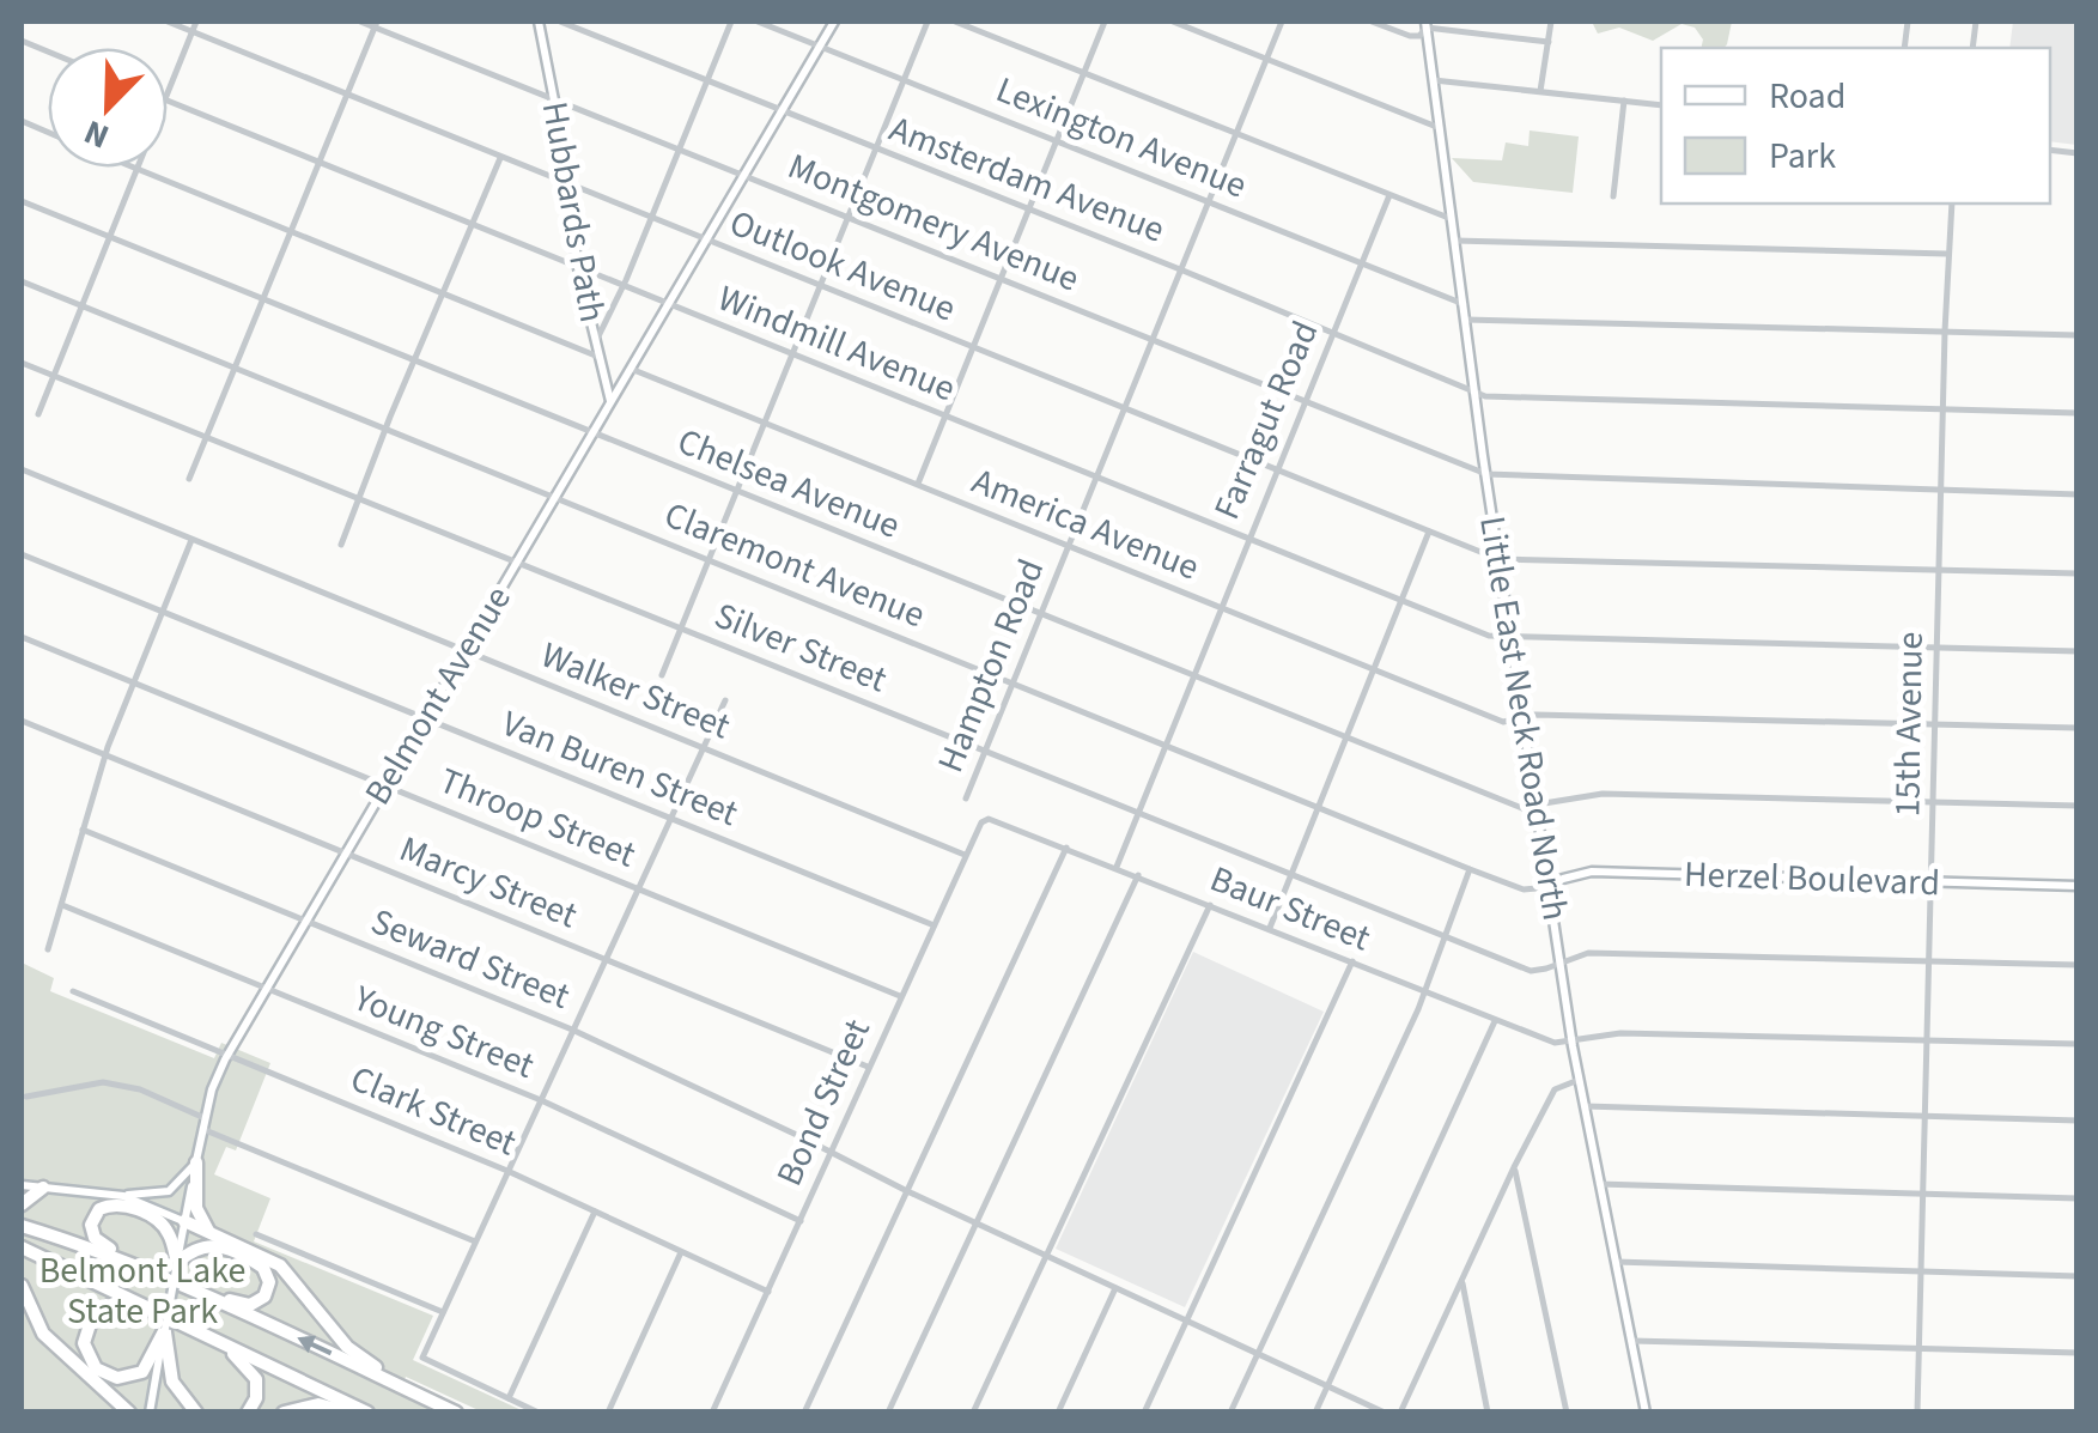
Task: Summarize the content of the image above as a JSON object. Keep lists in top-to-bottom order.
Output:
{
  "streets": {
    "main road": [
      "Hubbards Path",
      "Belmont Avenue",
      "Little East Neck Road North",
      "Herzel Boulevard"
    ],
    "street": [
      "Lexington Avenue",
      "Amsterdam Avenue",
      "Montgomery Avenue",
      "Outlook Avenue",
      "Windmill Avenue",
      "Farragut Road",
      "Chelsea Avenue",
      "America Avenue",
      "Claremont Avenue",
      "Silver Street",
      "Hampton Road",
      "Walker Street",
      "15th Avenue",
      "Van Buren Street",
      "Throop Street",
      "Marcy Street",
      "Baur Street",
      "Seward Street",
      "Young Street",
      "Bond Street",
      "Clark Street"
    ]
  },
  "crossings": [
    ["Lexington Avenue", "Farragut Road"],
    ["Lexington Avenue", "Hampton Road"],
    ["Lexington Avenue", "Belmont Avenue"],
    ["Lexington Avenue", "Little East Neck Road North"],
    ["Amsterdam Avenue", "Farragut Road"],
    ["Amsterdam Avenue", "Hampton Road"],
    ["Amsterdam Avenue", "Belmont Avenue"],
    ["Amsterdam Avenue", "Little East Neck Road North"],
    ["Amsterdam Avenue", "15th Avenue"],
    ["Hubbards Path", "Montgomery Avenue"],
    ["Hubbards Path", "Outlook Avenue"],
    ["Hubbards Path", "Windmill Avenue"],
    ["Hubbards Path", "Belmont Avenue"],
    ["Montgomery Avenue", "Farragut Road"],
    ["Montgomery Avenue", "Hampton Road"],
    ["Montgomery Avenue", "Belmont Avenue"],
    ["Montgomery Avenue", "Little East Neck Road North"],
    ["Montgomery Avenue", "15th Avenue"],
    ["Outlook Avenue", "Farragut Road"],
    ["Outlook Avenue", "Hampton Road"],
    ["Outlook Avenue", "Belmont Avenue"],
    ["Outlook Avenue", "Little East Neck Road North"],
    ["Windmill Avenue", "Farragut Road"],
    ["Windmill Avenue", "Hampton Road"],
    ["Windmill Avenue", "Belmont Avenue"],
    ["Windmill Avenue", "Little East Neck Road North"],
    ["Windmill Avenue", "15th Avenue"],
    ["Farragut Road", "Chelsea Avenue"],
    ["Farragut Road", "America Avenue"],
    ["Farragut Road", "Claremont Avenue"],
    ["Farragut Road", "Silver Street"],
    ["Farragut Road", "Baur Street"],
    ["Chelsea Avenue", "Hampton Road"],
    ["Chelsea Avenue", "Belmont Avenue"],
    ["Chelsea Avenue", "Little East Neck Road North"],
    ["America Avenue", "Hampton Road"],
    ["America Avenue", "Belmont Avenue"],
    ["America Avenue", "Little East Neck Road North"],
    ["America Avenue", "15th Avenue"],
    ["Claremont Avenue", "Hampton Road"],
    ["Claremont Avenue", "Belmont Avenue"],
    ["Claremont Avenue", "Little East Neck Road North"],
    ["Claremont Avenue", "Herzel Boulevard"],
    ["Silver Street", "Hampton Road"],
    ["Silver Street", "Belmont Avenue"],
    ["Silver Street", "Little East Neck Road North"],
    ["Silver Street", "15th Avenue"],
    ["Walker Street", "Belmont Avenue"],
    ["Walker Street", "Bond Street"],
    ["Belmont Avenue", "Van Buren Street"],
    ["Belmont Avenue", "Throop Street"],
    ["Belmont Avenue", "Marcy Street"],
    ["Belmont Avenue", "Seward Street"],
    ["Belmont Avenue", "Young Street"],
    ["Belmont Avenue", "Clark Street"],
    ["Little East Neck Road North", "Herzel Boulevard"],
    ["Little East Neck Road North", "Baur Street"],
    ["15th Avenue", "Herzel Boulevard"],
    ["15th Avenue", "Baur Street"],
    ["Van Buren Street", "Bond Street"],
    ["Throop Street", "Bond Street"],
    ["Marcy Street", "Bond Street"],
    ["Baur Street", "Bond Street"],
    ["Seward Street", "Bond Street"],
    ["Young Street", "Bond Street"],
    ["Bond Street", "Clark Street"]
  ],
  "parks": ["Belmont Lake State Park"],
  "legend": ["Road", "Park"],
  "north": "bottom left"
}
